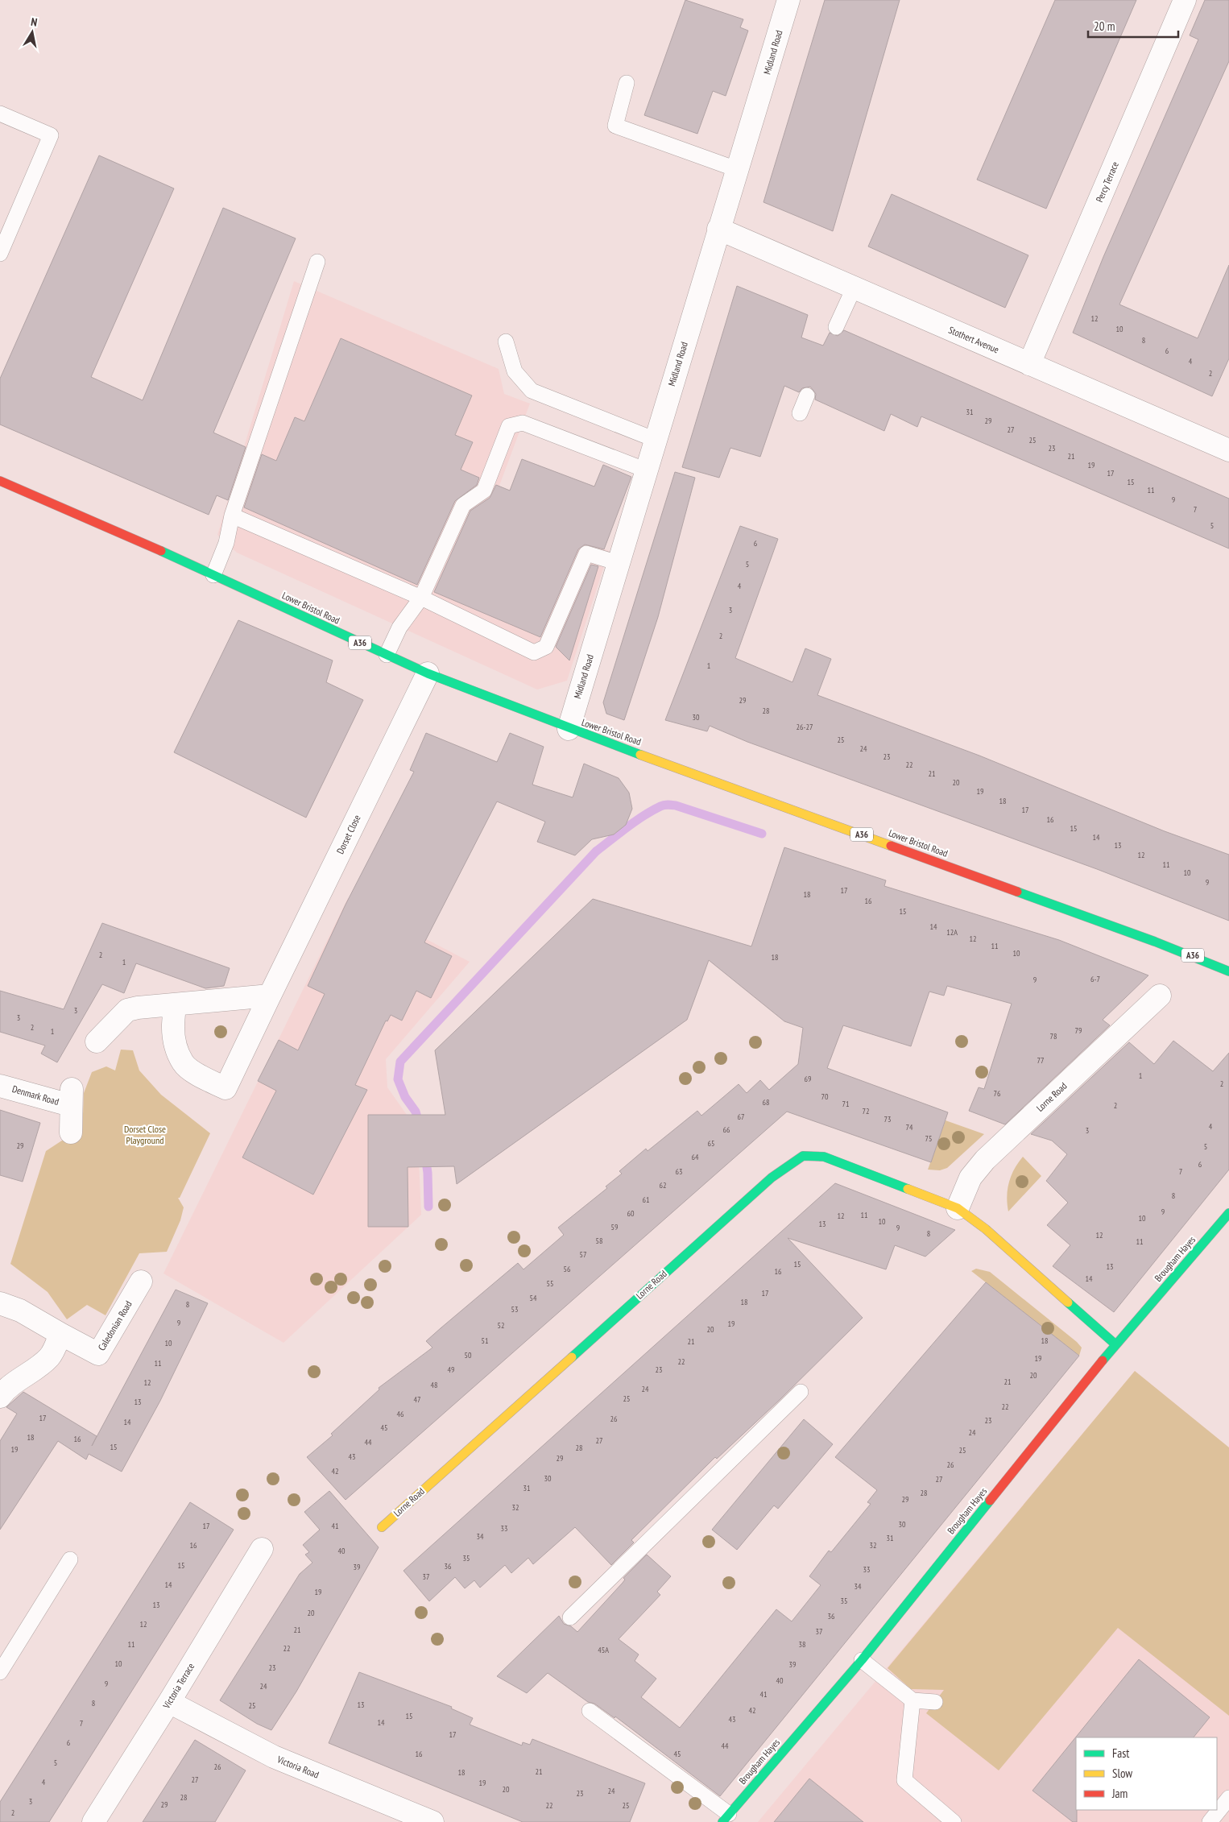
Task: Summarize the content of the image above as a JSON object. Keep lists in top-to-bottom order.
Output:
{
  "streets": {
    "main road": [
      "Lower Bristol Road",
      "A36",
      "Lorne Road",
      "Brougham Hayes"
    ],
    "street": [
      "Midland Road",
      "Percy Terrace",
      "Stothert Avenue",
      "Dorset Close",
      "Denmark Road",
      "Caledonian Road",
      "Victoria Terrace",
      "Victoria Road"
    ]
  },
  "crossings": [
    ["Midland Road", "Stothert Avenue"],
    ["Midland Road", "Lower Bristol Road"],
    ["Percy Terrace", "Stothert Avenue"],
    ["Lower Bristol Road", "Dorset Close"],
    ["Lorne Road", "Brougham Hayes"],
    ["Victoria Terrace", "Victoria Road"]
  ],
  "parks": ["Dorset Close Playground"],
  "house_numbers": [
    "12",
    "10",
    "8",
    "6",
    "4",
    "2",
    "31",
    "29",
    "27",
    "25",
    "23",
    "21",
    "19",
    "17",
    "15",
    "11",
    "9",
    "7",
    "5",
    "6",
    "5",
    "4",
    "3",
    "2",
    "1",
    "29",
    "28",
    "30",
    "26-27",
    "25",
    "24",
    "23",
    "22",
    "21",
    "20",
    "19",
    "18",
    "17",
    "16",
    "15",
    "14",
    "13",
    "12",
    "11",
    "10",
    "9",
    "17",
    "18",
    "16",
    "15",
    "14",
    "12A",
    "12",
    "11",
    "10",
    "2",
    "18",
    "1",
    "6-7",
    "9",
    "3",
    "3",
    "2",
    "79",
    "1",
    "78",
    "77",
    "1",
    "69",
    "2",
    "76",
    "70",
    "68",
    "71",
    "2",
    "72",
    "67",
    "73",
    "4",
    "74",
    "66",
    "3",
    "75",
    "65",
    "29",
    "5",
    "64",
    "6",
    "63",
    "7",
    "62",
    "8",
    "61",
    "9",
    "60",
    "11",
    "12",
    "10",
    "10",
    "13",
    "59",
    "9",
    "8",
    "12",
    "58",
    "11",
    "57",
    "15",
    "13",
    "56",
    "16",
    "14",
    "55",
    "17",
    "54",
    "18",
    "8",
    "53",
    "9",
    "19",
    "52",
    "20",
    "51",
    "18",
    "21",
    "10",
    "50",
    "19",
    "22",
    "11",
    "49",
    "23",
    "20",
    "21",
    "12",
    "48",
    "24",
    "25",
    "47",
    "13",
    "22",
    "46",
    "17",
    "26",
    "23",
    "14",
    "45",
    "24",
    "18",
    "16",
    "27",
    "44",
    "15",
    "28",
    "19",
    "25",
    "43",
    "29",
    "26",
    "42",
    "30",
    "27",
    "31",
    "28",
    "29",
    "32",
    "30",
    "17",
    "41",
    "33",
    "34",
    "31",
    "16",
    "32",
    "40",
    "35",
    "15",
    "36",
    "39",
    "33",
    "37",
    "14",
    "34",
    "19",
    "35",
    "13",
    "20",
    "36",
    "12",
    "21",
    "37",
    "11",
    "38",
    "22",
    "45A",
    "10",
    "39",
    "23",
    "40",
    "9",
    "24",
    "41",
    "8",
    "13",
    "25",
    "42",
    "15",
    "43",
    "14",
    "7",
    "17",
    "6",
    "44",
    "16",
    "45",
    "5",
    "26",
    "21",
    "18",
    "27",
    "4",
    "19",
    "20",
    "24",
    "23",
    "28",
    "3",
    "29",
    "22",
    "25",
    "2"
  ],
  "legend": ["Fast", "Slow", "Jam"],
  "scale_bar": "20 m",
  "north": "top"
}
